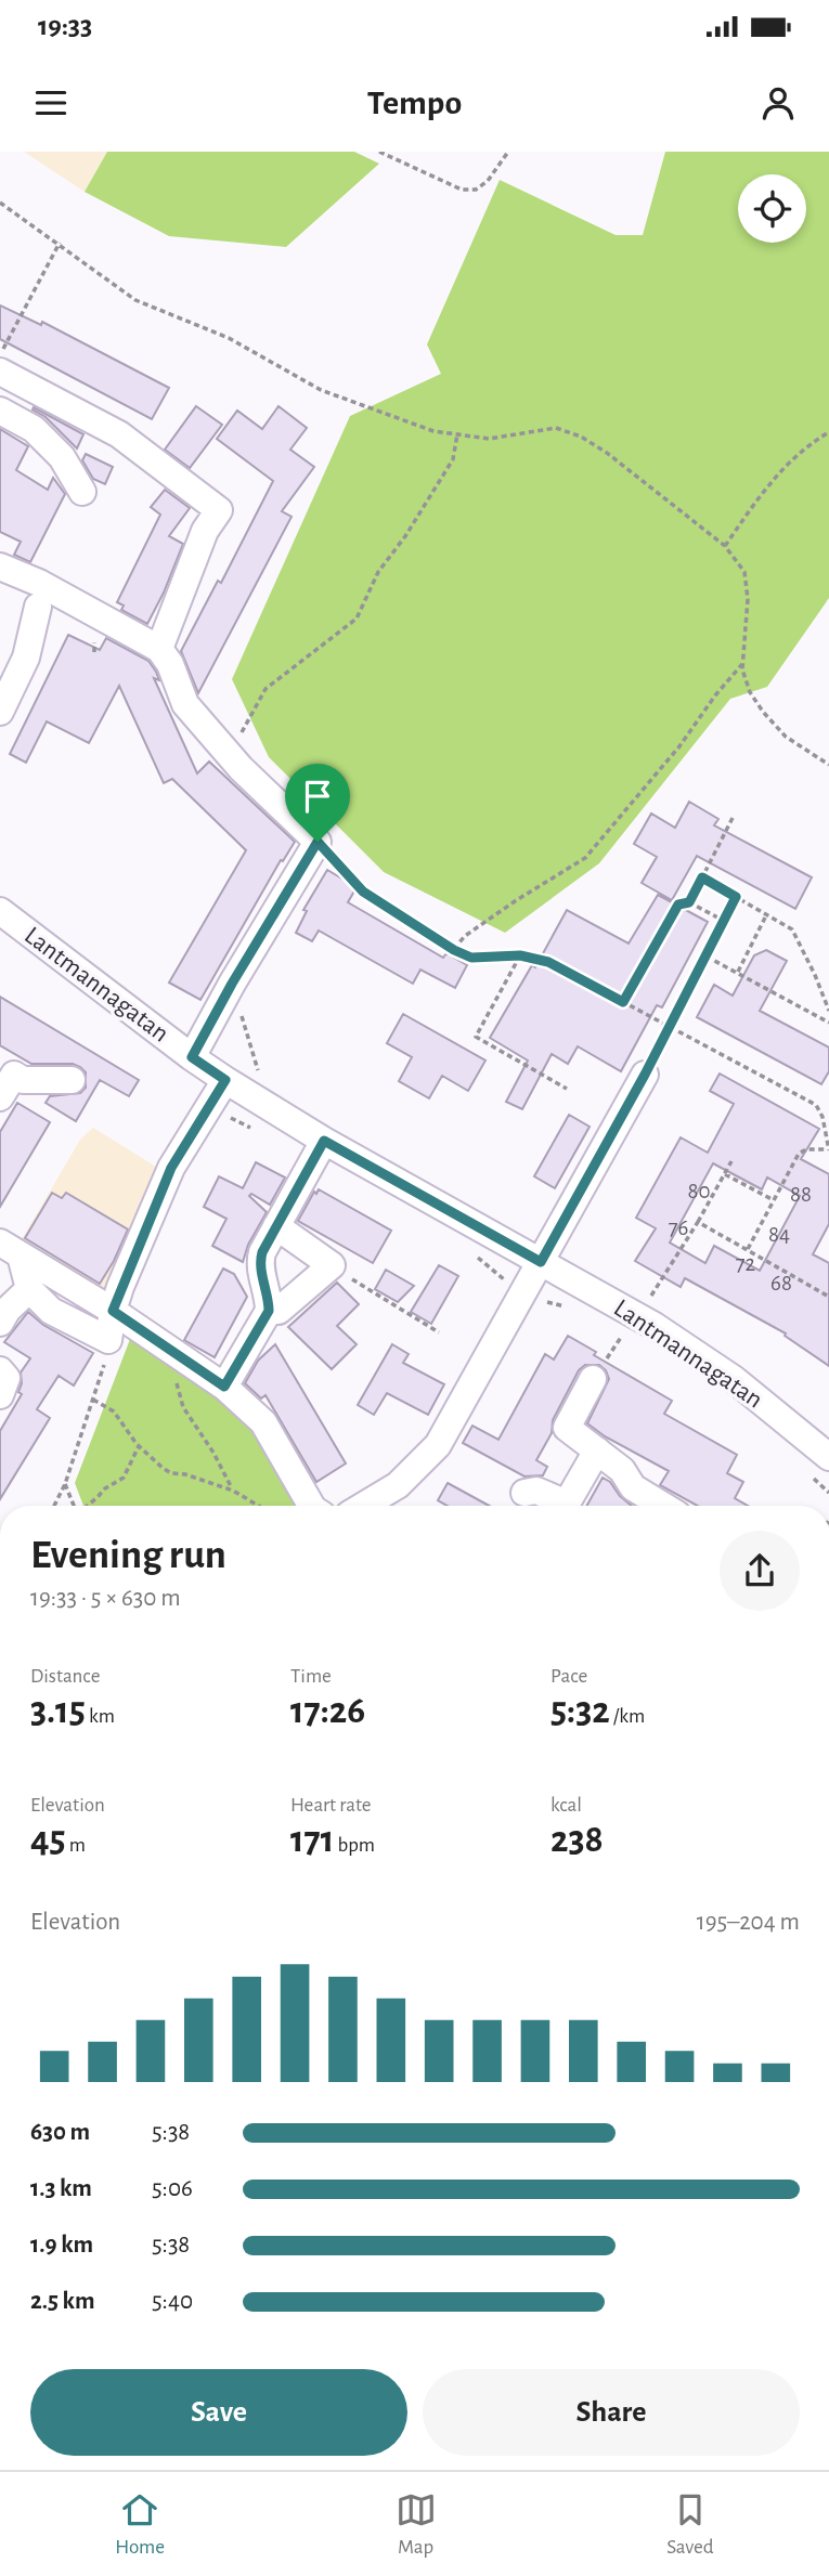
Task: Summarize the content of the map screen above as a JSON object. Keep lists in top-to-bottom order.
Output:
{
  "streets": {
    "street": ["Lantmannagatan"]
  },
  "house_numbers": [
    "80",
    "88",
    "76",
    "84",
    "72",
    "68"
  ],
  "page": {
    "status": "19:33",
    "header": "Tempo",
    "heading": ["Evening run", "19:33 · 5 × 630 m"],
    "stats": [
      ["Distance", "3.15 km"],
      ["Time", "17:26"],
      ["Pace", "5:32 /km"],
      ["Elevation", "45 m"],
      ["Heart rate", "171 bpm"],
      ["kcal", "238"]
    ],
    "chart": ["Elevation", "195–204 m"],
    "list": [
      {
        "name": "630 m",
        "note": "5:38"
      },
      {
        "name": "1.3 km",
        "note": "5:06"
      },
      {
        "name": "1.9 km",
        "note": "5:38"
      },
      {
        "name": "2.5 km",
        "note": "5:40"
      }
    ],
    "buttons": ["Save", "Share"],
    "tabs": ["Home", "Map", "Saved"]
  }
}
